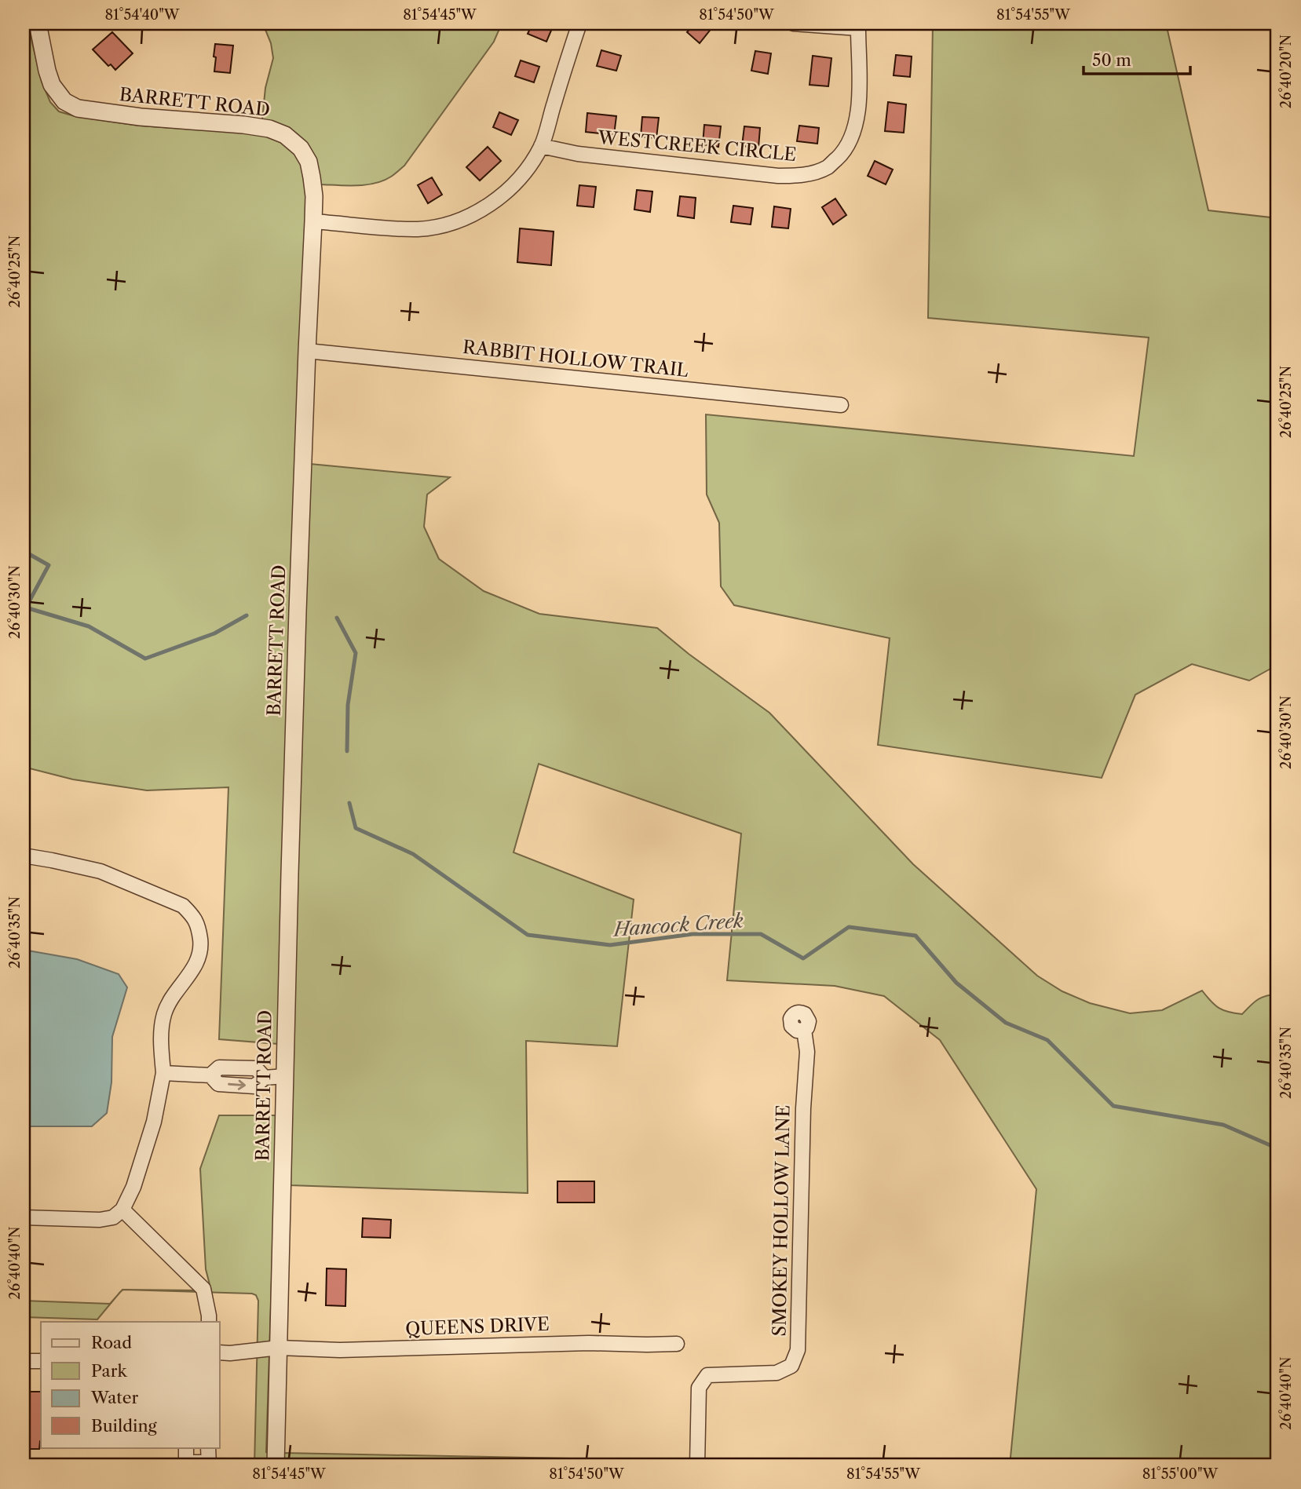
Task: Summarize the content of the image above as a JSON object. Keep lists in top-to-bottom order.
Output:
{
  "streets": {
    "street": [
      "BARRETT ROAD",
      "WESTCREEK CIRCLE",
      "RABBIT HOLLOW TRAIL",
      "SMOKEY HOLLOW LANE",
      "QUEENS DRIVE"
    ]
  },
  "crossings": [
    ["BARRETT ROAD", "RABBIT HOLLOW TRAIL"],
    ["BARRETT ROAD", "QUEENS DRIVE"]
  ],
  "water": ["Hancock Creek"],
  "legend": [
    "Road",
    "Park",
    "Water",
    "Building"
  ],
  "scale_bar": "50 m",
  "coordinates": [
    "81°54'40\"W",
    "81°54'45\"W",
    "81°54'50\"W",
    "81°54'55\"W",
    "26°40'20\"N",
    "26°40'25\"N",
    "26°40'30\"N",
    "26°40'35\"N",
    "26°40'40\"N",
    "81°55'00\"W"
  ]
}
